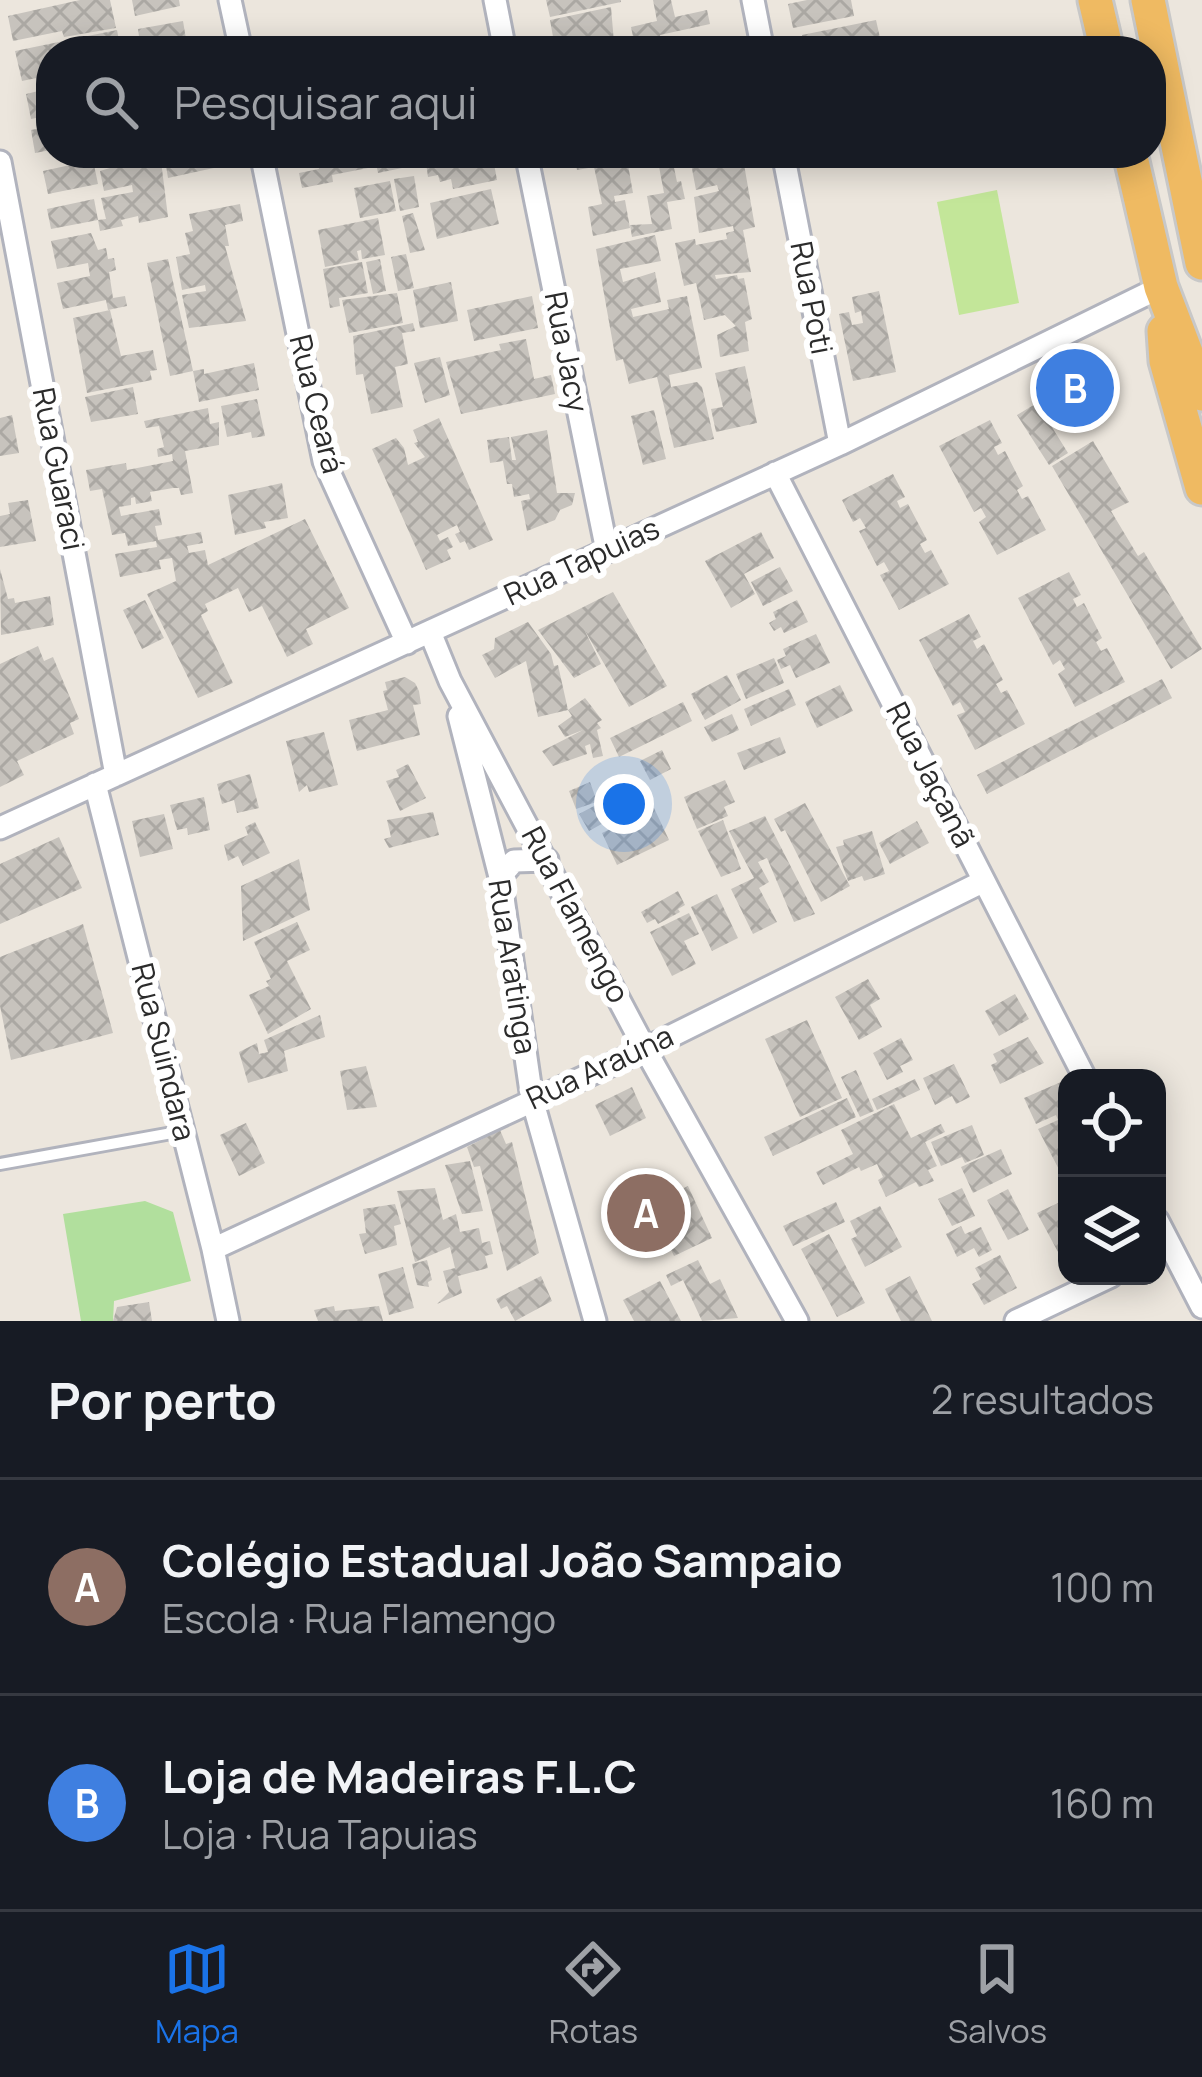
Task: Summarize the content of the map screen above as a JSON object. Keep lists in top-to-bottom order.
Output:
{
  "streets": {
    "street": [
      "Rua Poti",
      "Rua Jacy",
      "Rua Ceará",
      "Rua Guaraci",
      "Rua Tapuias",
      "Rua Jaçanã",
      "Rua Flamengo",
      "Rua Aratinga",
      "Rua Suindara",
      "Rua Araúna"
    ]
  },
  "crossings": [
    ["Rua Poti", "Rua Tapuias"],
    ["Rua Jacy", "Rua Tapuias"],
    ["Rua Ceará", "Rua Tapuias"],
    ["Rua Guaraci", "Rua Tapuias"],
    ["Rua Guaraci", "Rua Suindara"],
    ["Rua Tapuias", "Rua Jaçanã"],
    ["Rua Tapuias", "Rua Flamengo"],
    ["Rua Tapuias", "Rua Suindara"],
    ["Rua Jaçanã", "Rua Araúna"],
    ["Rua Flamengo", "Rua Aratinga"],
    ["Rua Flamengo", "Rua Araúna"],
    ["Rua Aratinga", "Rua Araúna"],
    ["Rua Suindara", "Rua Araúna"]
  ],
  "page": {
    "search": "Pesquisar aqui",
    "pins": ["B", "A"],
    "heading": ["Por perto", "2 resultados"],
    "list": [
      {
        "mark": "A",
        "name": "Colégio Estadual João Sampaio",
        "note": "Escola · Rua Flamengo",
        "value": "100 m"
      },
      {
        "mark": "B",
        "name": "Loja de Madeiras F.L.C",
        "note": "Loja · Rua Tapuias",
        "value": "160 m"
      }
    ],
    "nav": ["Mapa", "Rotas", "Salvos"]
  }
}
